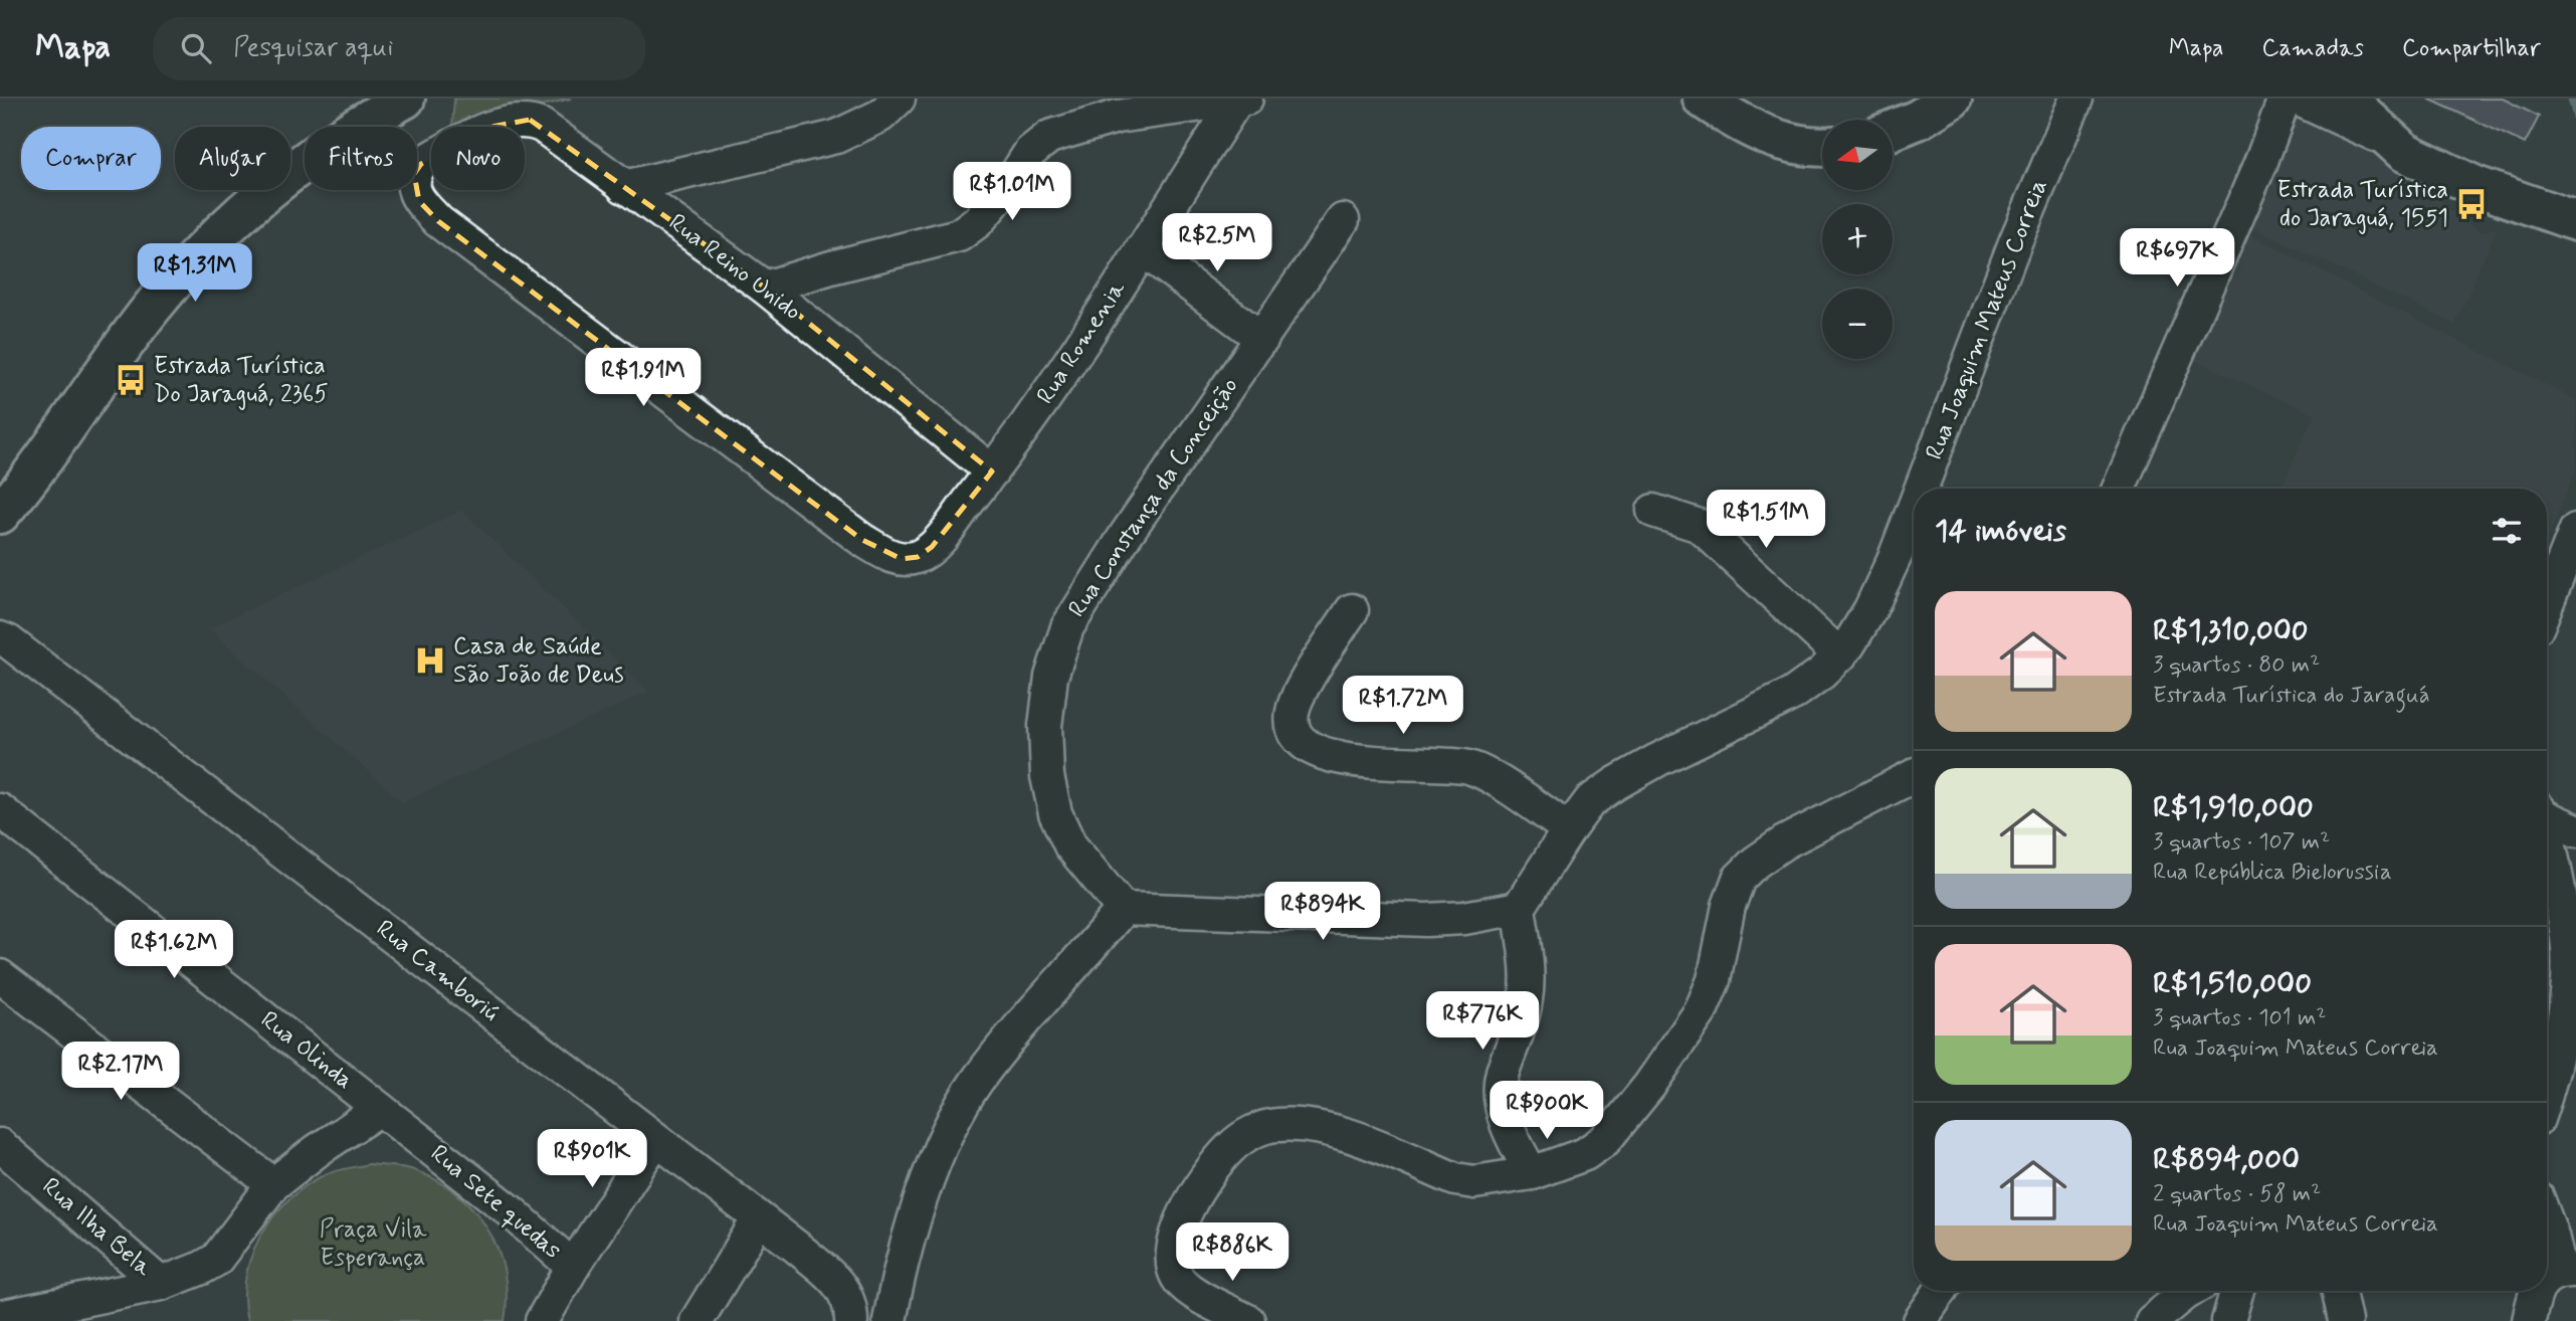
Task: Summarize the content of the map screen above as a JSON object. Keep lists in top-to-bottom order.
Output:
{
  "streets": {
    "street": [
      "Rua Reino Unido",
      "Rua Joaquim Mateus Correia",
      "Rua Romenia",
      "Rua Constança da Conceição",
      "Rua Camboriú",
      "Rua Olinda",
      "Rua Sete quedas",
      "Rua Ilha Bela"
    ]
  },
  "crossings": [
    ["Rua Reino Unido", "Rua Romenia"],
    ["Rua Olinda", "Rua Sete quedas"]
  ],
  "parks": ["Praça Vila Esperança"],
  "places": {
    "bus stop": ["Estrada Turística do Jaraguá, 1551", "Estrada Turística Do Jaraguá, 2365"],
    "hospital": ["Casa de Saúde São João de Deus"]
  },
  "north": "left",
  "page": {
    "header": "Mapa",
    "search": "Pesquisar aqui",
    "nav": ["Mapa", "Camadas", "Compartilhar"],
    "map_buttons": ["+", "−"],
    "chip": [
      "Comprar",
      "Alugar",
      "Filtros",
      "Novo"
    ],
    "price": [
      "R$1.01M",
      "R$2.5M",
      "R$697K",
      "R$1.31M",
      "R$1.91M",
      "R$1.51M",
      "R$1.72M",
      "R$894K",
      "R$1.62M",
      "R$776K",
      "R$2.17M",
      "R$900K",
      "R$901K",
      "R$886K"
    ],
    "heading": "14 imóveis",
    "list": [
      {
        "name": "R$1,310,000",
        "note": "3 quartos · 80 m² · Estrada Turística do Jaraguá"
      },
      {
        "name": "R$1,910,000",
        "note": "3 quartos · 107 m² · Rua República Bielorussia"
      },
      {
        "name": "R$1,510,000",
        "note": "3 quartos · 101 m² · Rua Joaquim Mateus Correia"
      },
      {
        "name": "R$894,000",
        "note": "2 quartos · 58 m² · Rua Joaquim Mateus Correia"
      }
    ]
  }
}
